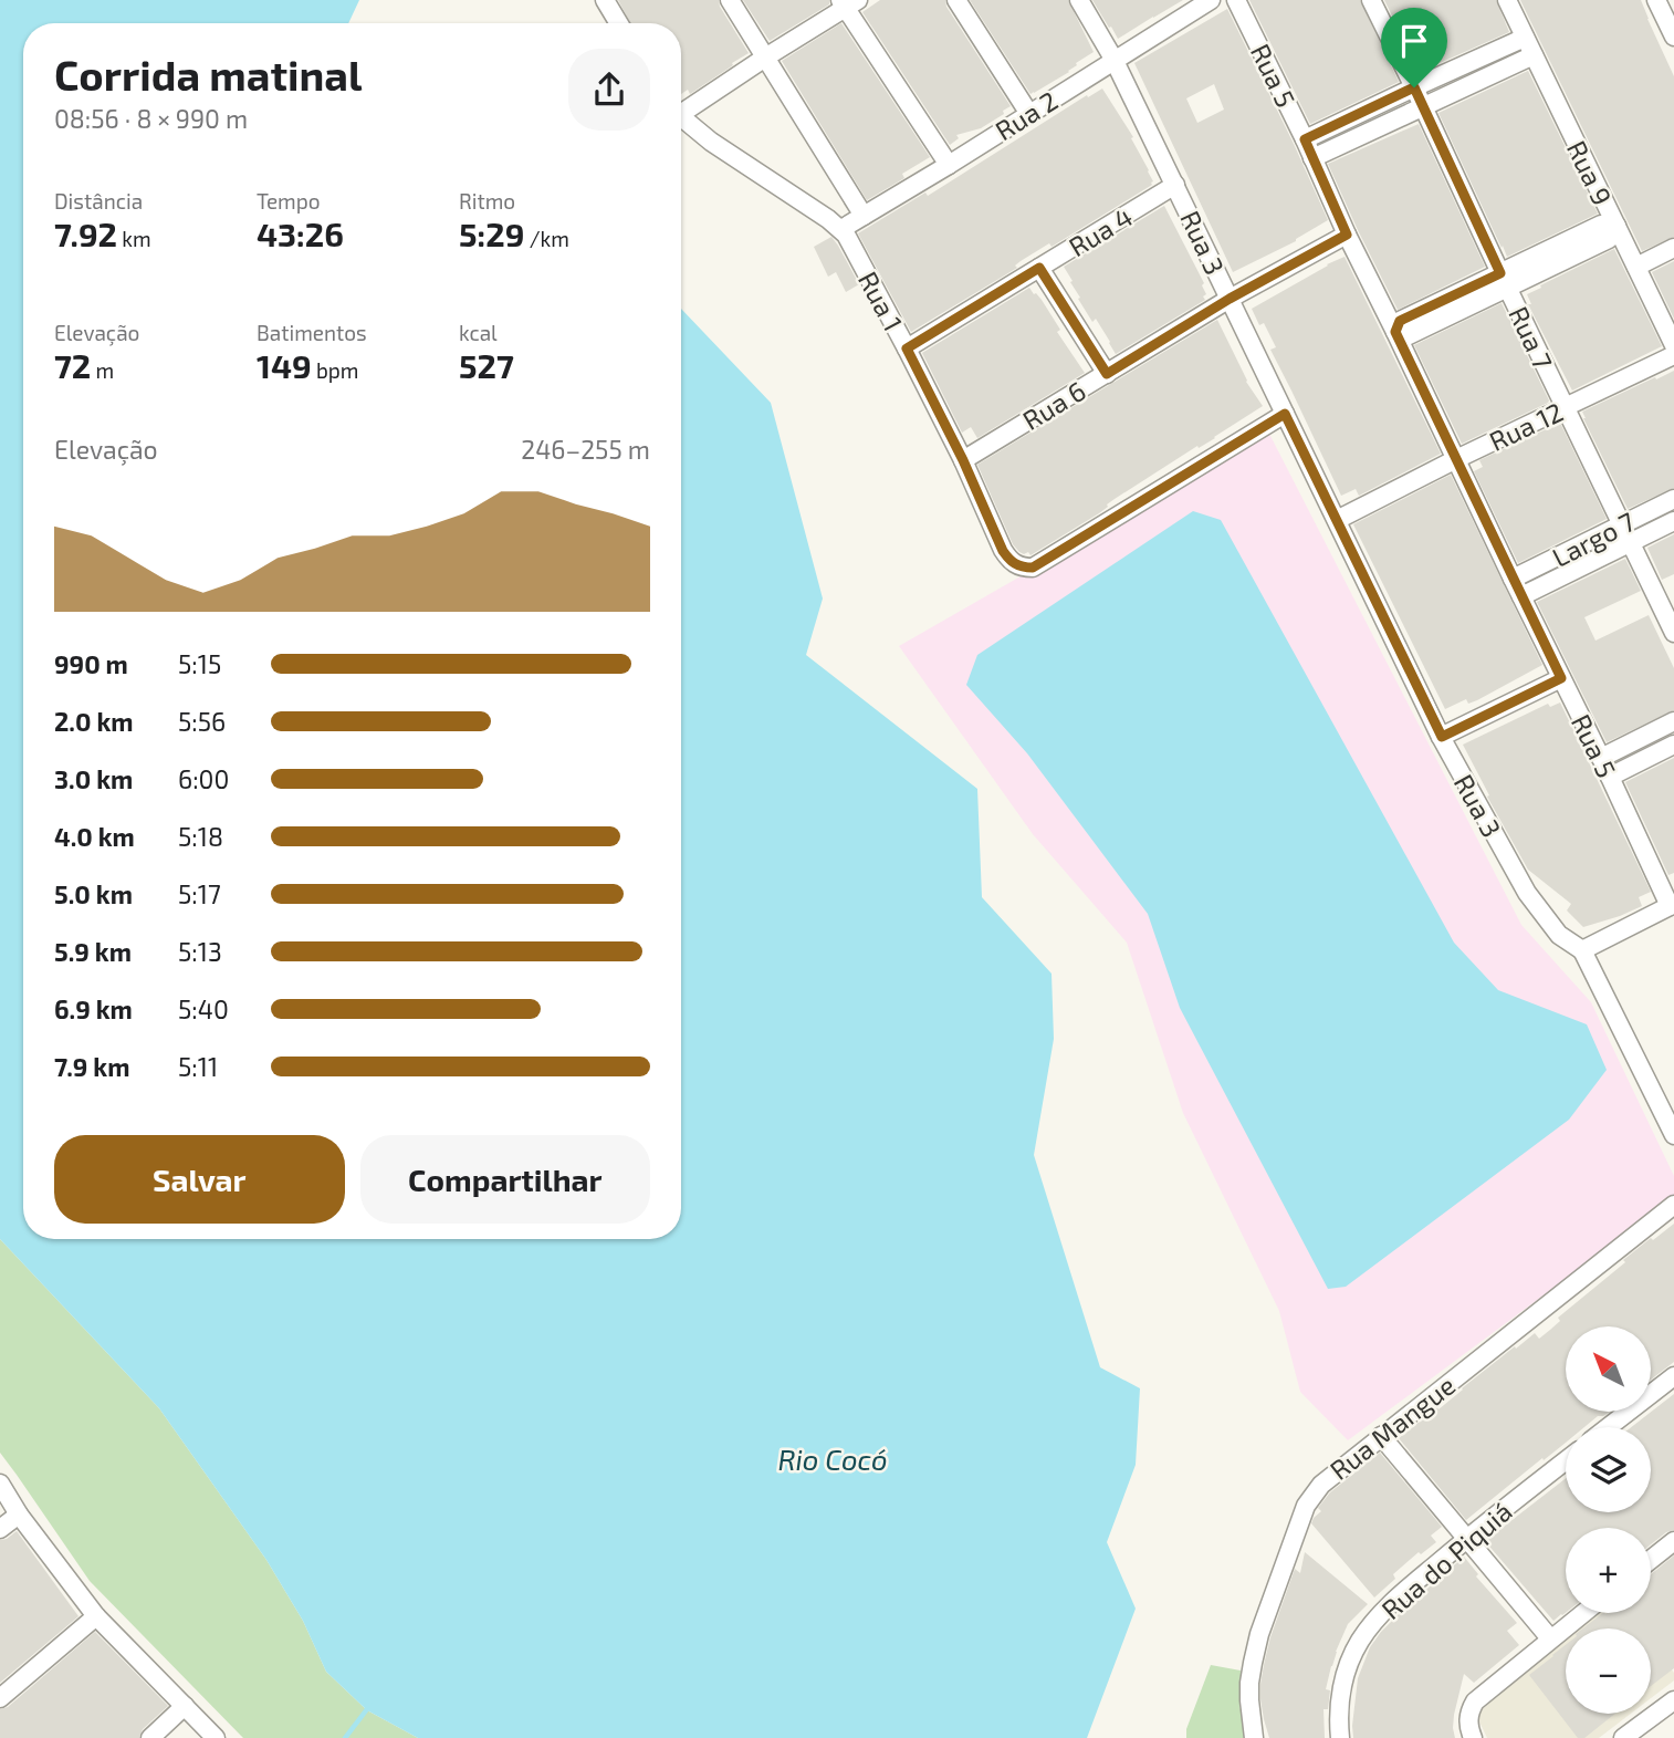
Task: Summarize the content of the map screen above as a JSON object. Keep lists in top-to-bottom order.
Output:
{
  "streets": {
    "street": [
      "Rua 5",
      "Rua 2",
      "Rua 9",
      "Rua 4",
      "Rua 3",
      "Rua 1",
      "Rua 7",
      "Rua 6",
      "Rua 12",
      "Largo 7",
      "Rua Mangue",
      "Rua do Piquiá"
    ]
  },
  "crossings": [
    ["Rua 5", "Rua 6"],
    ["Rua 5", "Rua 12"],
    ["Rua 5", "Largo 7"],
    ["Rua 2", "Rua 3"],
    ["Rua 2", "Rua 1"],
    ["Rua 4", "Rua 3"],
    ["Rua 4", "Rua 1"],
    ["Rua 3", "Rua 1"],
    ["Rua 3", "Rua 6"],
    ["Rua 3", "Rua 12"],
    ["Rua 1", "Rua 6"],
    ["Rua 7", "Rua 12"],
    ["Rua 7", "Largo 7"]
  ],
  "water": ["Rio Cocó"],
  "north": "top left",
  "page": {
    "heading": ["Corrida matinal", "08:56 · 8 × 990 m"],
    "stats": [
      ["Distância", "7.92 km"],
      ["Tempo", "43:26"],
      ["Ritmo", "5:29 /km"],
      ["Elevação", "72 m"],
      ["Batimentos", "149 bpm"],
      ["kcal", "527"]
    ],
    "chart": ["Elevação", "246–255 m"],
    "list": [
      {
        "name": "990 m",
        "note": "5:15"
      },
      {
        "name": "2.0 km",
        "note": "5:56"
      },
      {
        "name": "3.0 km",
        "note": "6:00"
      },
      {
        "name": "4.0 km",
        "note": "5:18"
      },
      {
        "name": "5.0 km",
        "note": "5:17"
      },
      {
        "name": "5.9 km",
        "note": "5:13"
      },
      {
        "name": "6.9 km",
        "note": "5:40"
      },
      {
        "name": "7.9 km",
        "note": "5:11"
      }
    ],
    "buttons": ["Salvar", "Compartilhar"],
    "map_buttons": ["+", "−"]
  }
}
